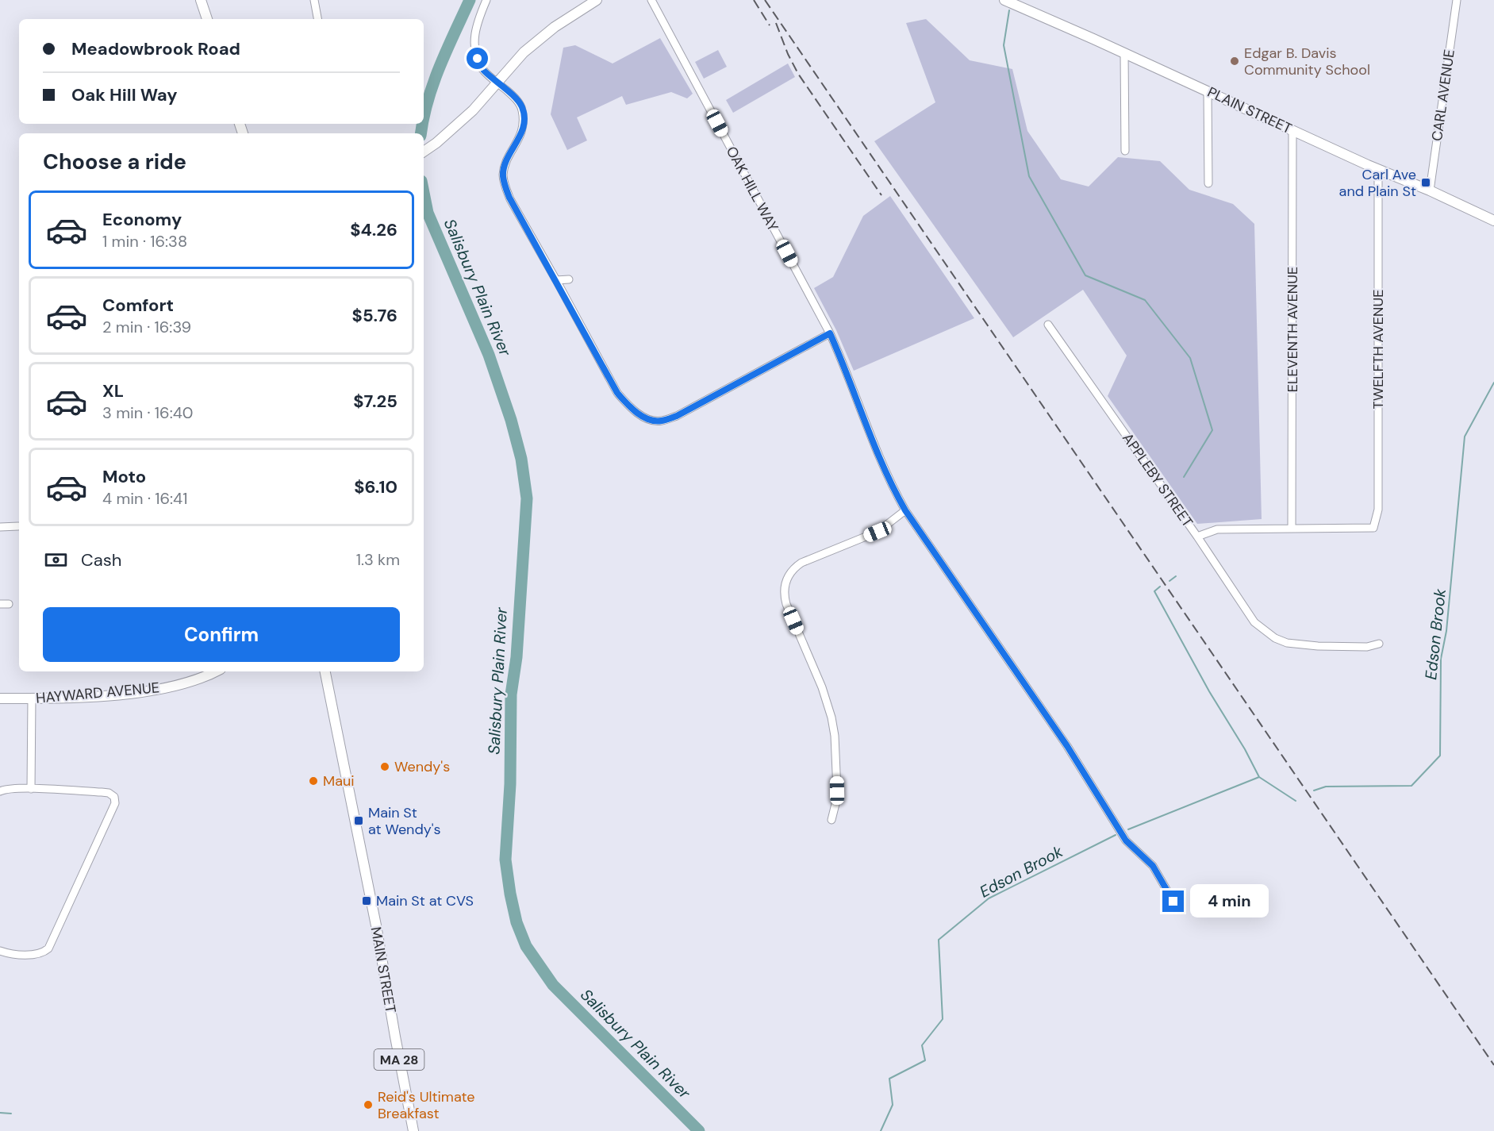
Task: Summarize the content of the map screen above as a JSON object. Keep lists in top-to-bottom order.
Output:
{
  "streets": {
    "main road": [
      "PLAIN STREET",
      "HAYWARD AVENUE",
      "MAIN STREET",
      "MA 28"
    ],
    "street": [
      "CARL AVENUE",
      "OAK HILL WAY",
      "ELEVENTH AVENUE",
      "TWELFTH AVENUE",
      "APPLEBY STREET"
    ]
  },
  "crossings": [
    ["CARL AVENUE", "PLAIN STREET"],
    ["PLAIN STREET", "ELEVENTH AVENUE"],
    ["PLAIN STREET", "TWELFTH AVENUE"],
    ["ELEVENTH AVENUE", "APPLEBY STREET"],
    ["TWELFTH AVENUE", "APPLEBY STREET"]
  ],
  "water": ["Salisbury Plain River", "Edson Brook"],
  "places": {
    "other": [
      "Edgar B. Davis Community School",
      "Wendy's",
      "Maui",
      "Reid's Ultimate Breakfast"
    ],
    "transit": ["Carl Ave and Plain St", "Main St at Wendy's", "Main St at CVS"]
  },
  "page": {
    "banner": ["Meadowbrook Road", "Oak Hill Way"],
    "heading": "Choose a ride",
    "list": [
      {
        "name": "Economy",
        "note": "1 min · 16:38",
        "value": "$4.26"
      },
      {
        "name": "Comfort",
        "note": "2 min · 16:39",
        "value": "$5.76"
      },
      {
        "name": "XL",
        "note": "3 min · 16:40",
        "value": "$7.25"
      },
      {
        "name": "Moto",
        "note": "4 min · 16:41",
        "value": "$6.10"
      }
    ],
    "pay": ["Cash", "1.3 km"],
    "buttons": "Confirm",
    "bubble": "4 min"
  }
}
